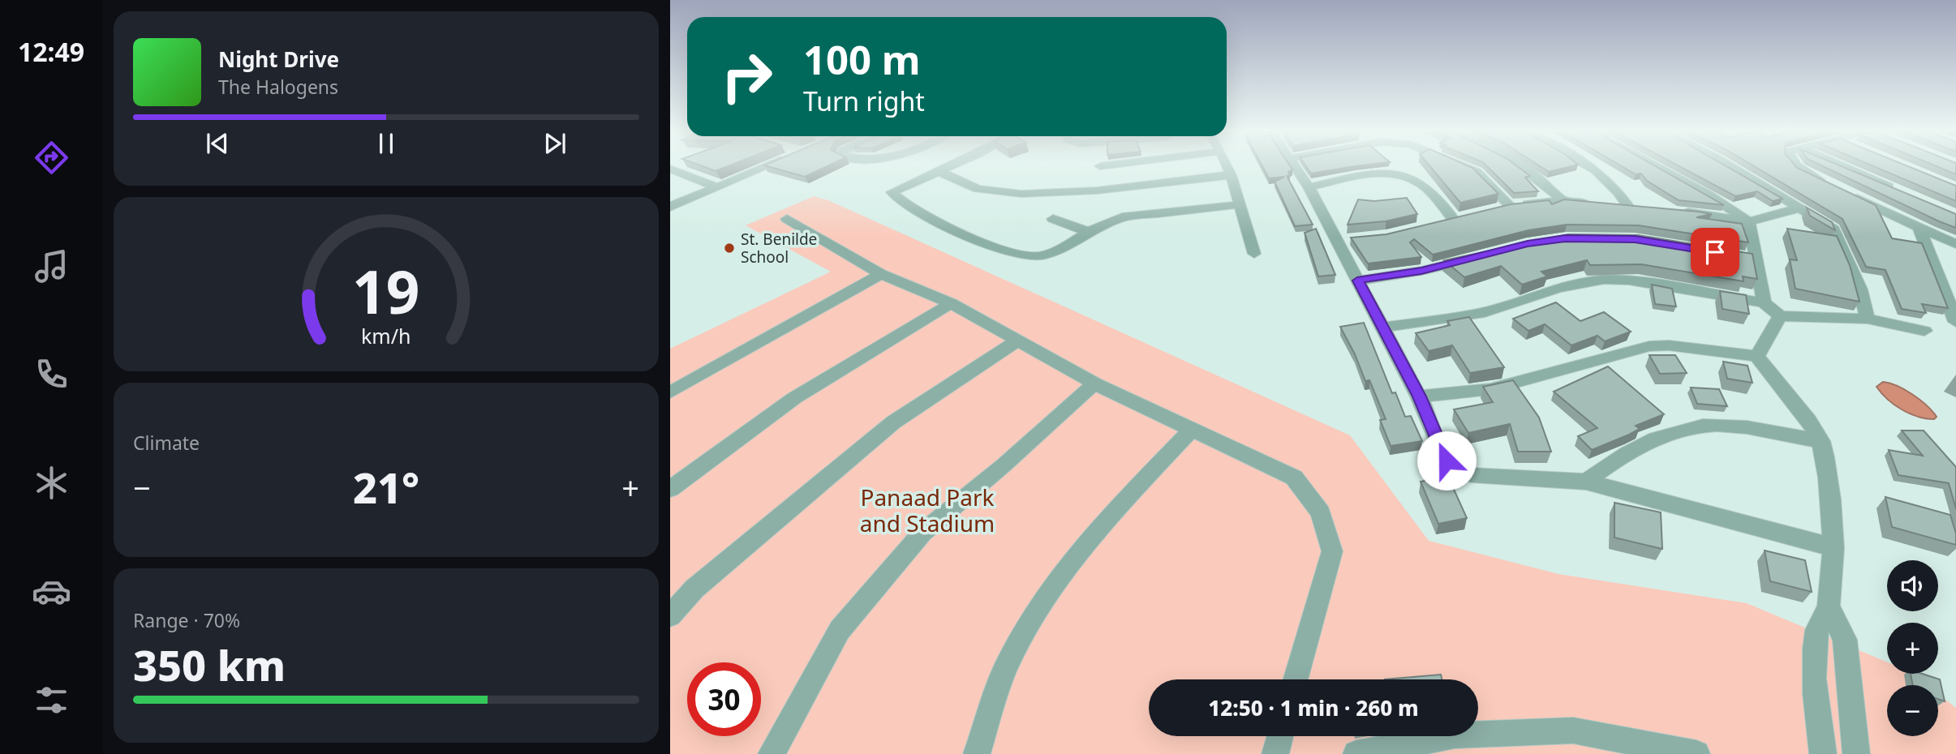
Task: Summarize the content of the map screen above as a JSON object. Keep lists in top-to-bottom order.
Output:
{
  "parks": ["Panaad Park and Stadium"],
  "places": ["St. Benilde School"],
  "page": {
    "tabs": "12:49",
    "turn": ["100 m", "Turn right"],
    "song": ["Night Drive", "The Halogens"],
    "tile": [
      "Climate",
      ["Range · 70%", "350 km"]
    ],
    "heat": ["−", "21°", "+"],
    "map_buttons": ["+", "−"],
    "limit": "30",
    "trip": "12:50 · 1 min · 260 m",
    "gauge": ["19", "km/h"]
  }
}
